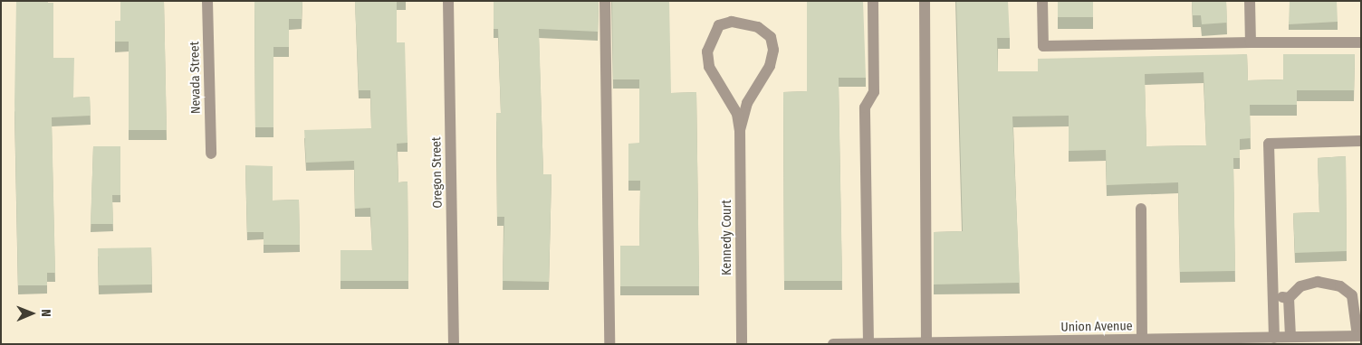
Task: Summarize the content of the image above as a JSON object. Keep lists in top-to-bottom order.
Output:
{
  "streets": {
    "street": [
      "Nevada Street",
      "Oregon Street",
      "Kennedy Court",
      "Union Avenue"
    ]
  },
  "north": "right"
}
